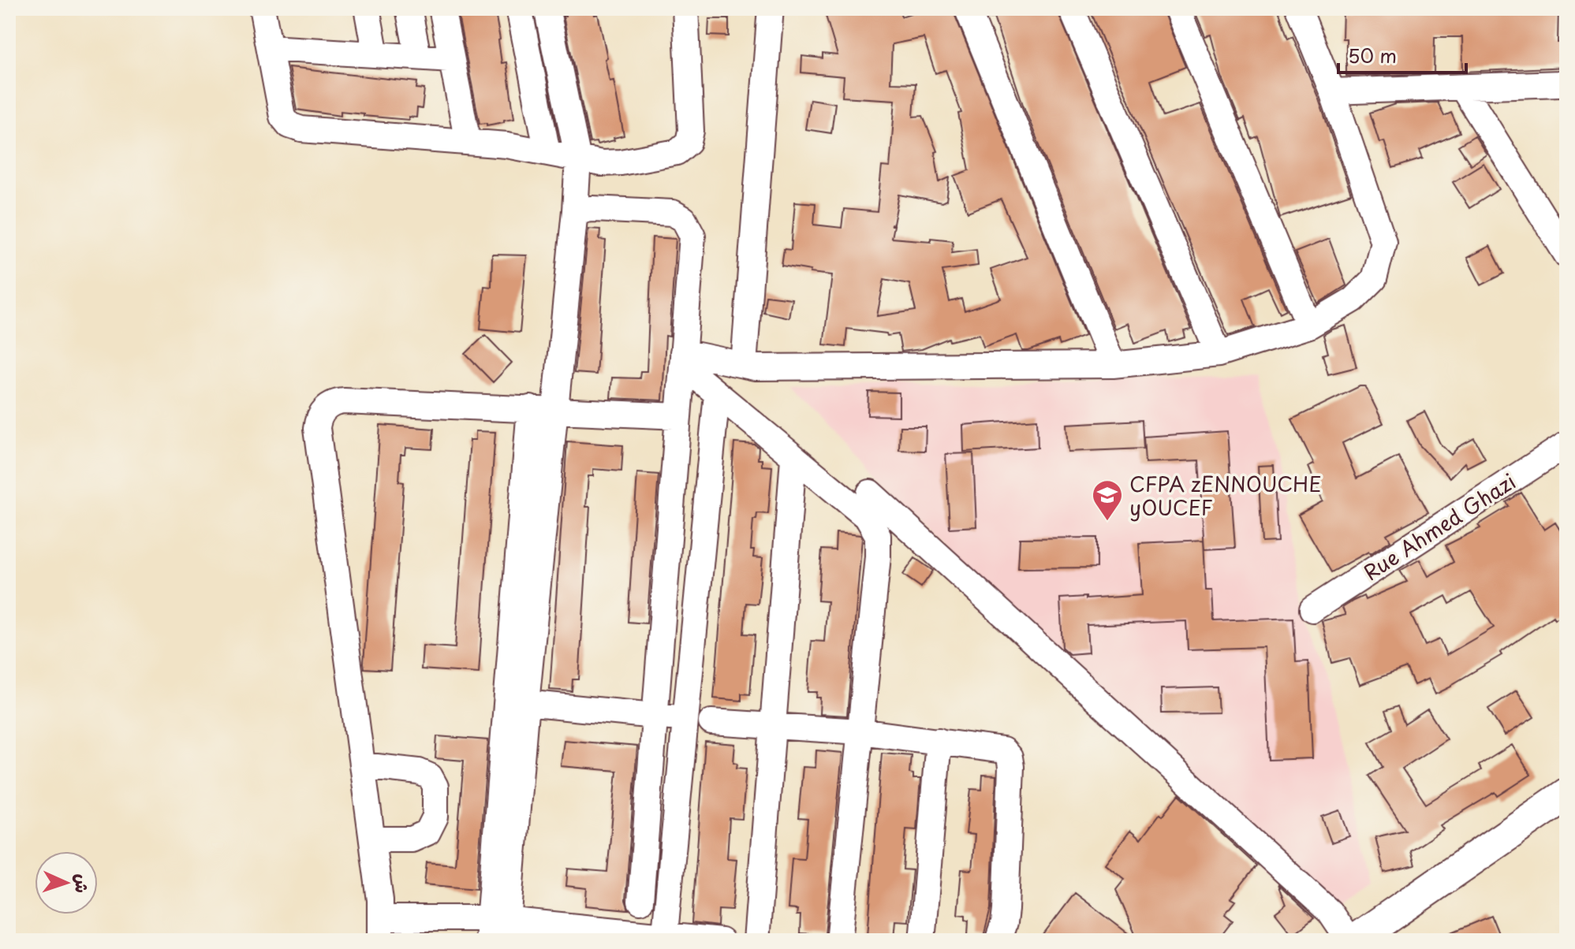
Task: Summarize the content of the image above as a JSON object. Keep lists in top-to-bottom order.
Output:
{
  "streets": {
    "street": ["Rue Ahmed Ghazi"]
  },
  "places": {
    "school or university": ["CFPA zENNOUCHE yOUCEF"]
  },
  "scale_bar": "50 m",
  "north": "right"
}
